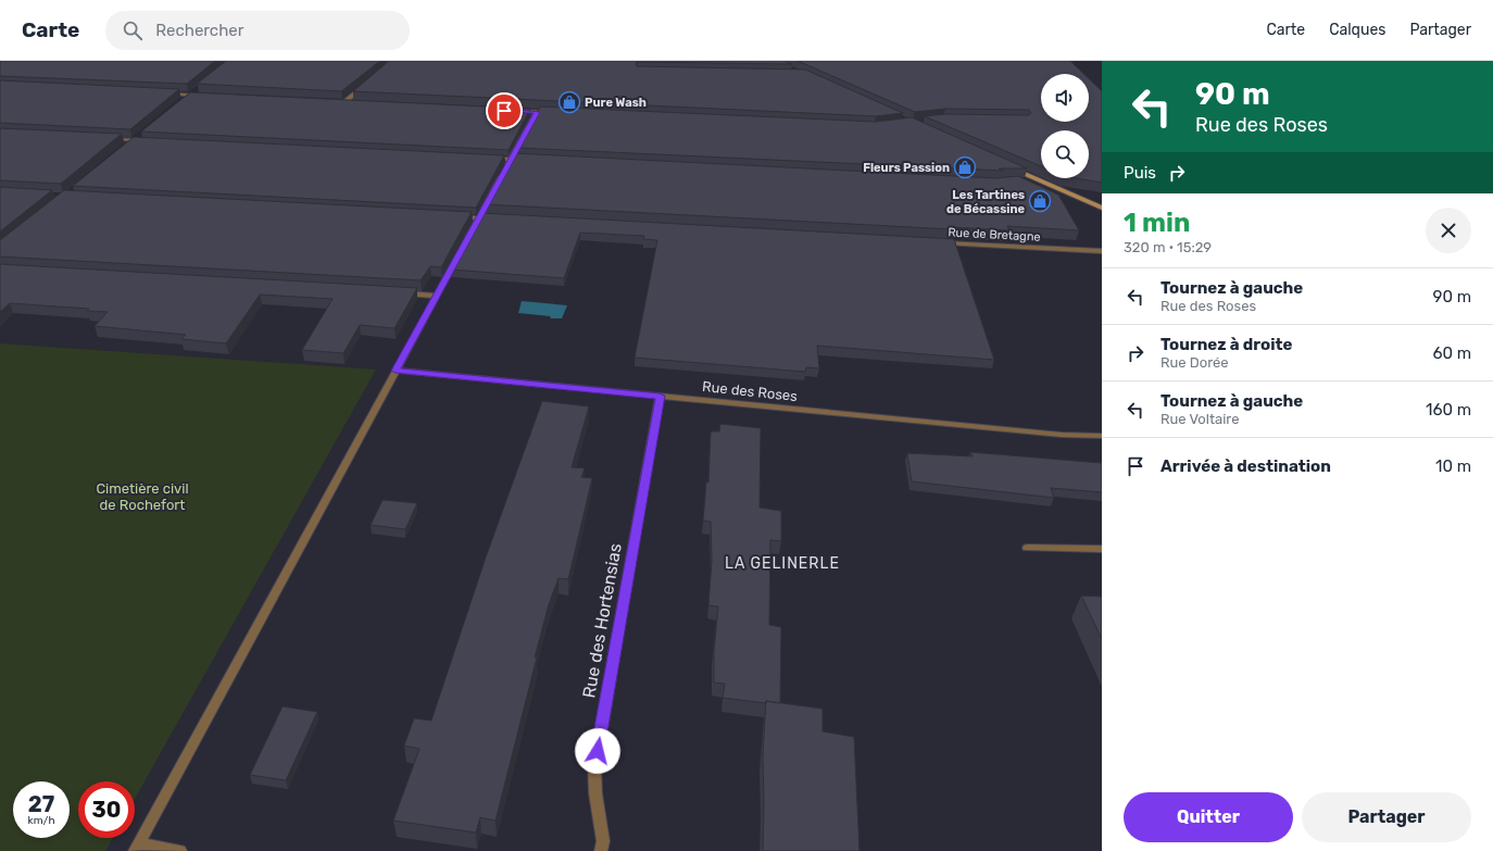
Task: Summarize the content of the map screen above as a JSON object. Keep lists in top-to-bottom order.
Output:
{
  "streets": {
    "street": ["Rue de Bretagne", "Rue des Roses", "Rue des Hortensias"]
  },
  "crossings": [
    ["Rue des Roses", "Rue des Hortensias"]
  ],
  "districts": ["LA GELINERLE"],
  "parks": ["Cimetière civil de Rochefort"],
  "places": {
    "shop": ["Pure Wash", "Fleurs Passion", "Les Tartines de Bécassine"]
  },
  "page": {
    "header": "Carte",
    "search": "Rechercher",
    "nav": ["Carte", "Calques", "Partager"],
    "turn": ["90 m", "Rue des Roses"],
    "then": "Puis",
    "heading": ["1 min", "320 m · 15:29"],
    "list": [
      {
        "name": "Tournez à gauche",
        "note": "Rue des Roses",
        "value": "90 m"
      },
      {
        "name": "Tournez à droite",
        "note": "Rue Dorée",
        "value": "60 m"
      },
      {
        "name": "Tournez à gauche",
        "note": "Rue Voltaire",
        "value": "160 m"
      },
      {
        "name": "Arrivée à destination",
        "value": "10 m"
      }
    ],
    "speed": "27 km/h",
    "limit": "30",
    "buttons": ["Quitter", "Partager"]
  }
}
